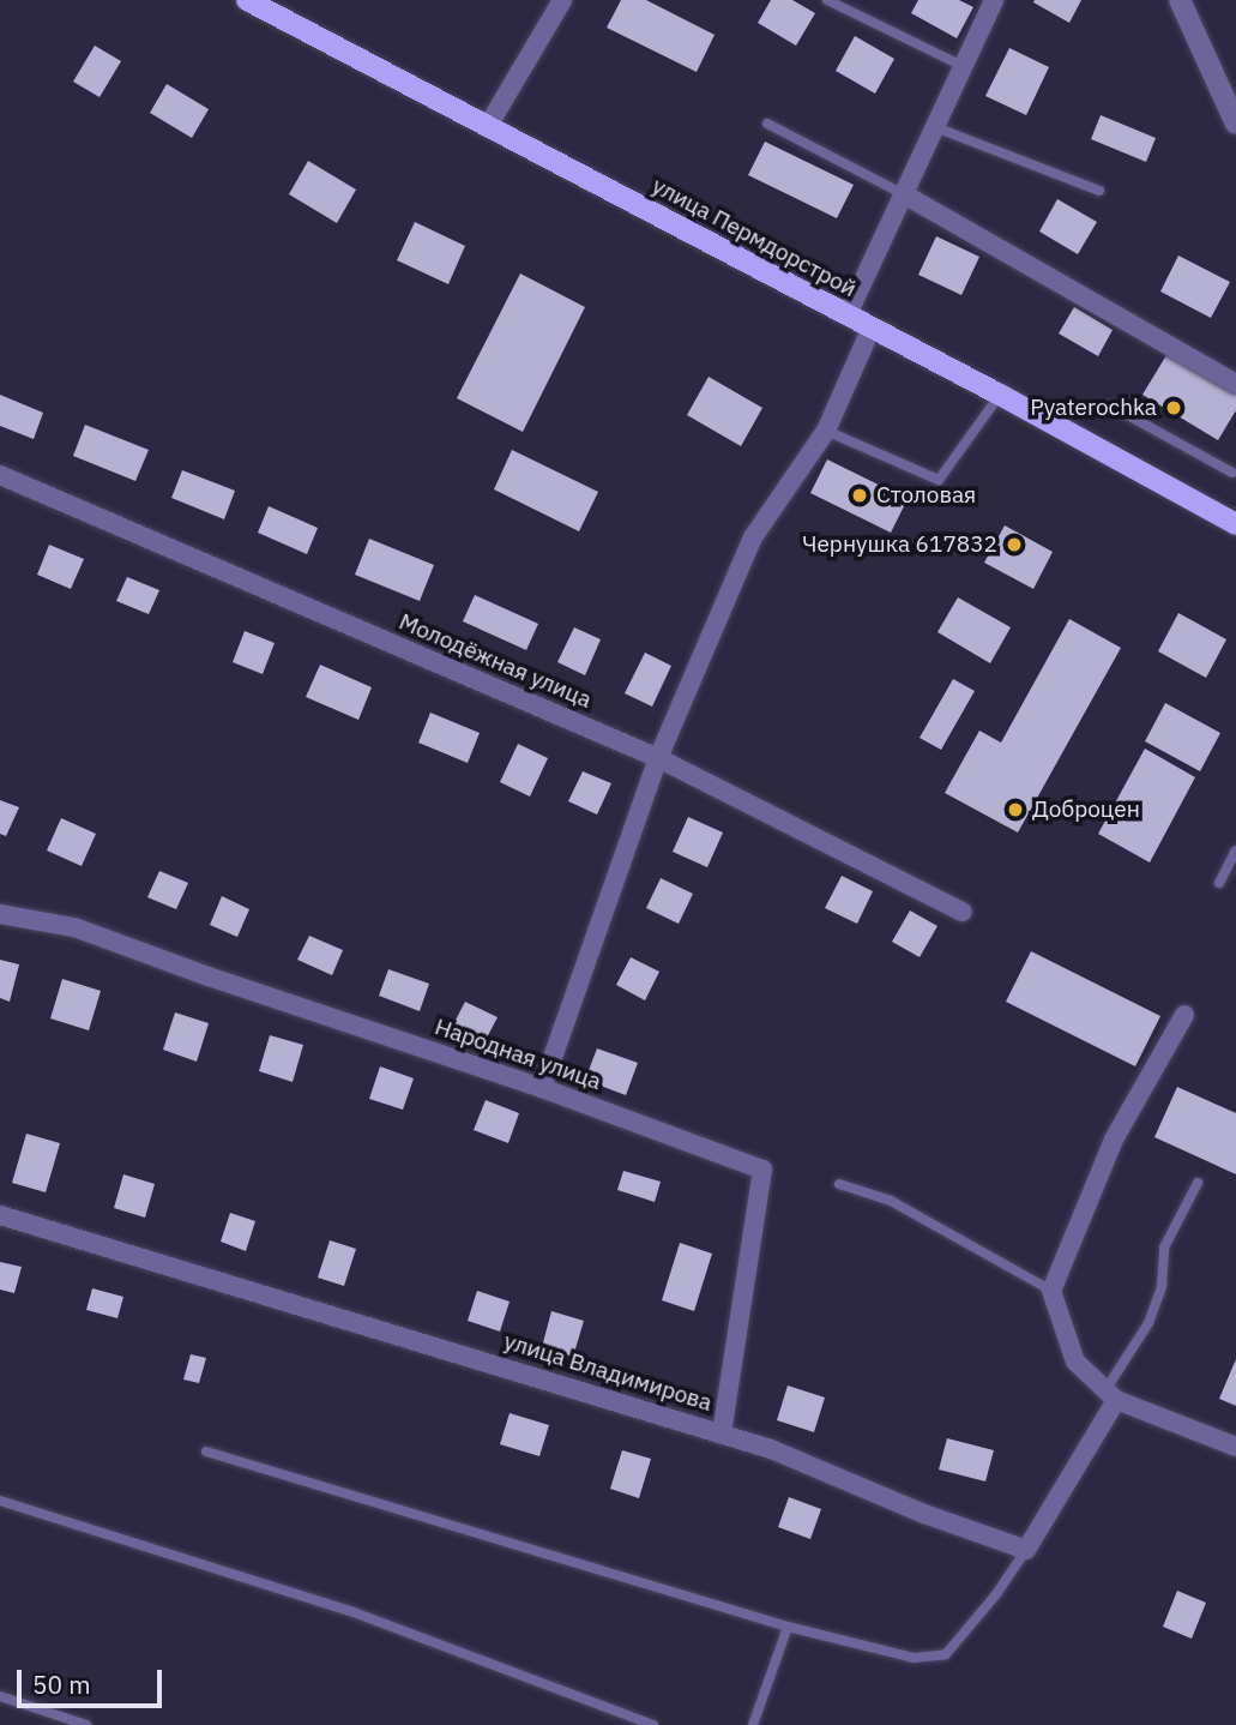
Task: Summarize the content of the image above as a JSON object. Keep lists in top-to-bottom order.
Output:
{
  "streets": {
    "main road": ["улица Пермдорстрой"],
    "street": ["Молодёжная улица", "Народная улица", "улица Владимирова"]
  },
  "crossings": [
    ["Народная улица", "улица Владимирова"]
  ],
  "places": [
    "Pyaterochka",
    "Столовая",
    "Чернушка 617832",
    "Доброцен"
  ],
  "scale_bar": "50 m"
}
